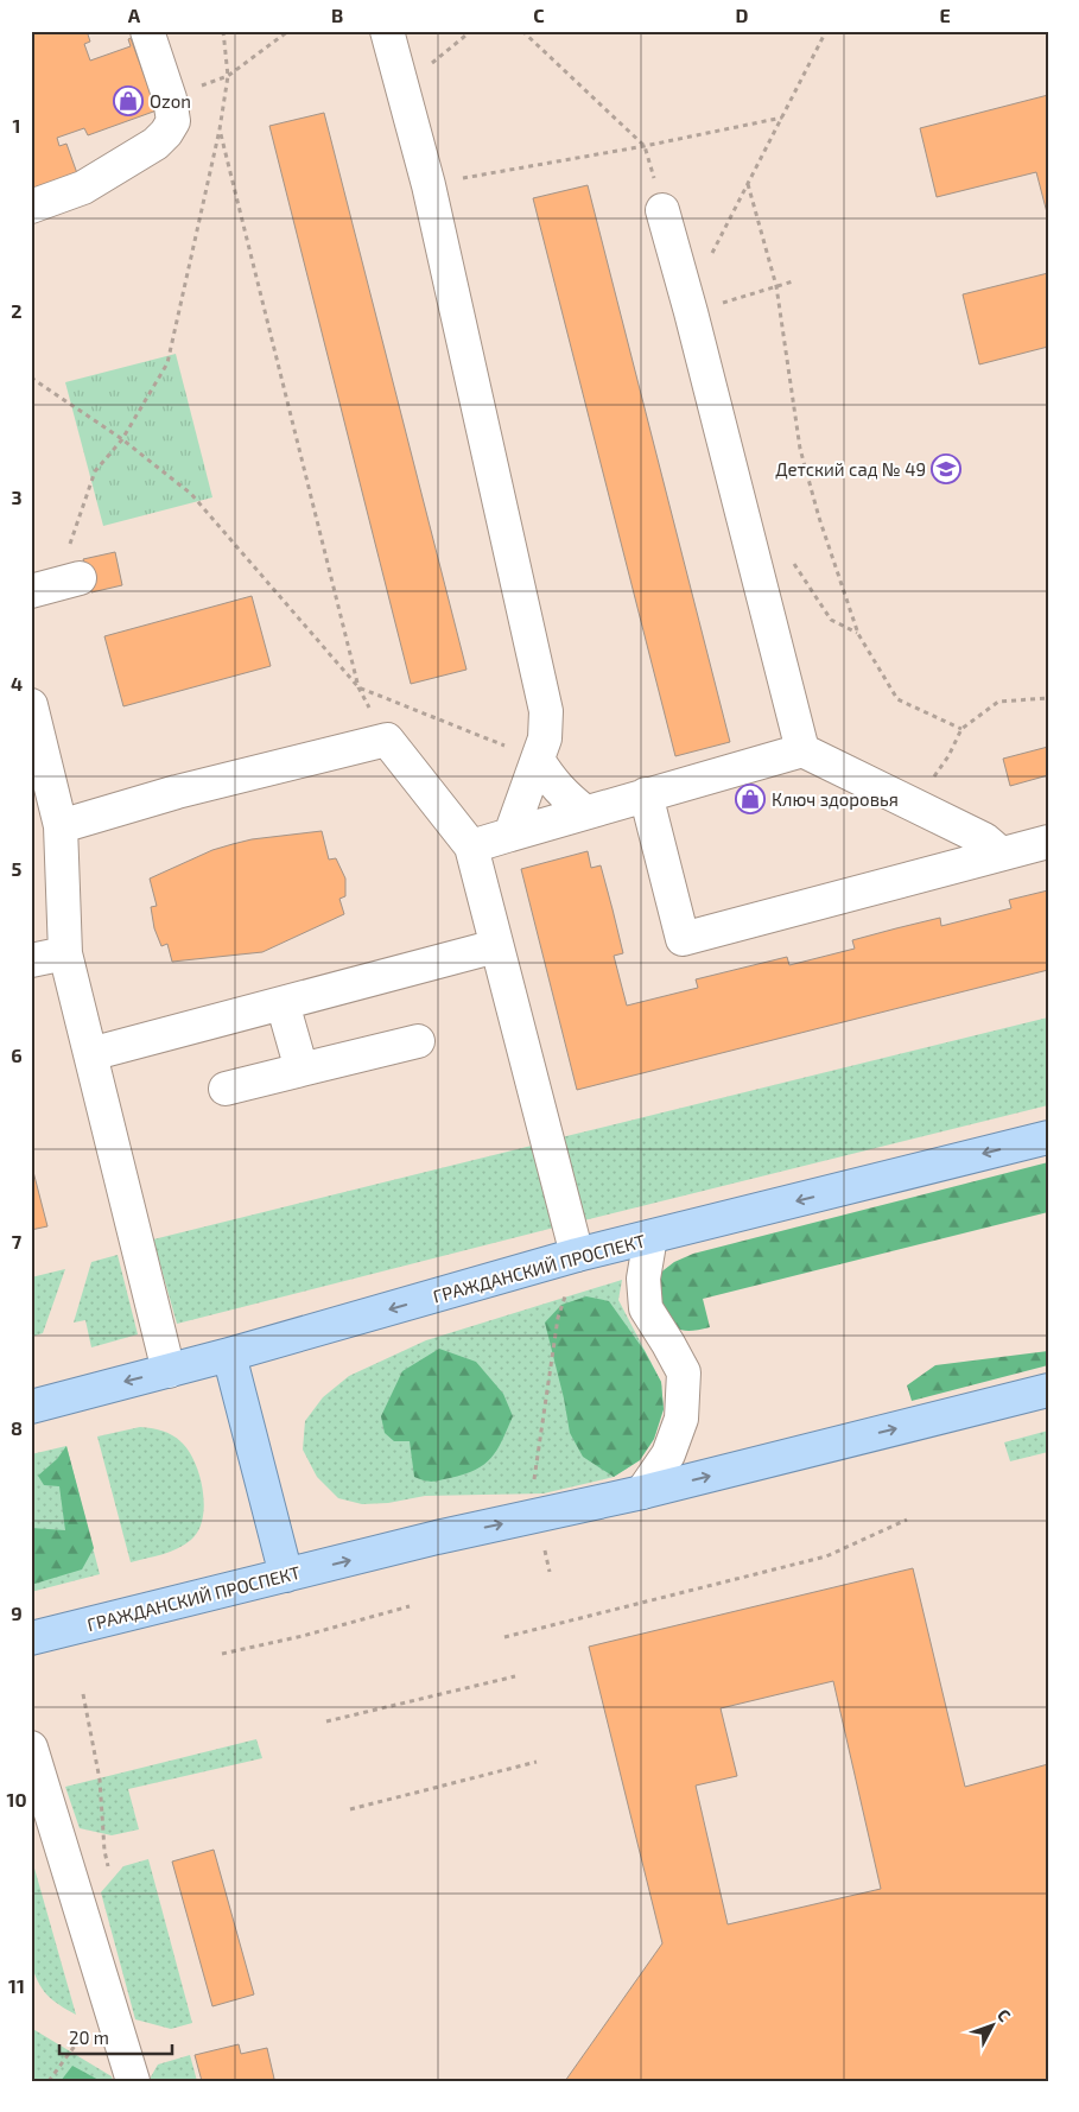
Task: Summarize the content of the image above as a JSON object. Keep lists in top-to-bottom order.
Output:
{
  "streets": {
    "main road": ["ГРАЖДАНСКИЙ ПРОСПЕКТ"]
  },
  "places": {
    "shop": ["Ozon", "Ключ здоровья"],
    "school or university": ["Детский сад № 49"]
  },
  "scale_bar": "20 m",
  "north": "top right",
  "grid": {
    "columns": [
      "A",
      "B",
      "C",
      "D",
      "E"
    ],
    "rows": [
      "1",
      "2",
      "3",
      "4",
      "5",
      "6",
      "7",
      "8",
      "9",
      "10",
      "11"
    ]
  }
}
